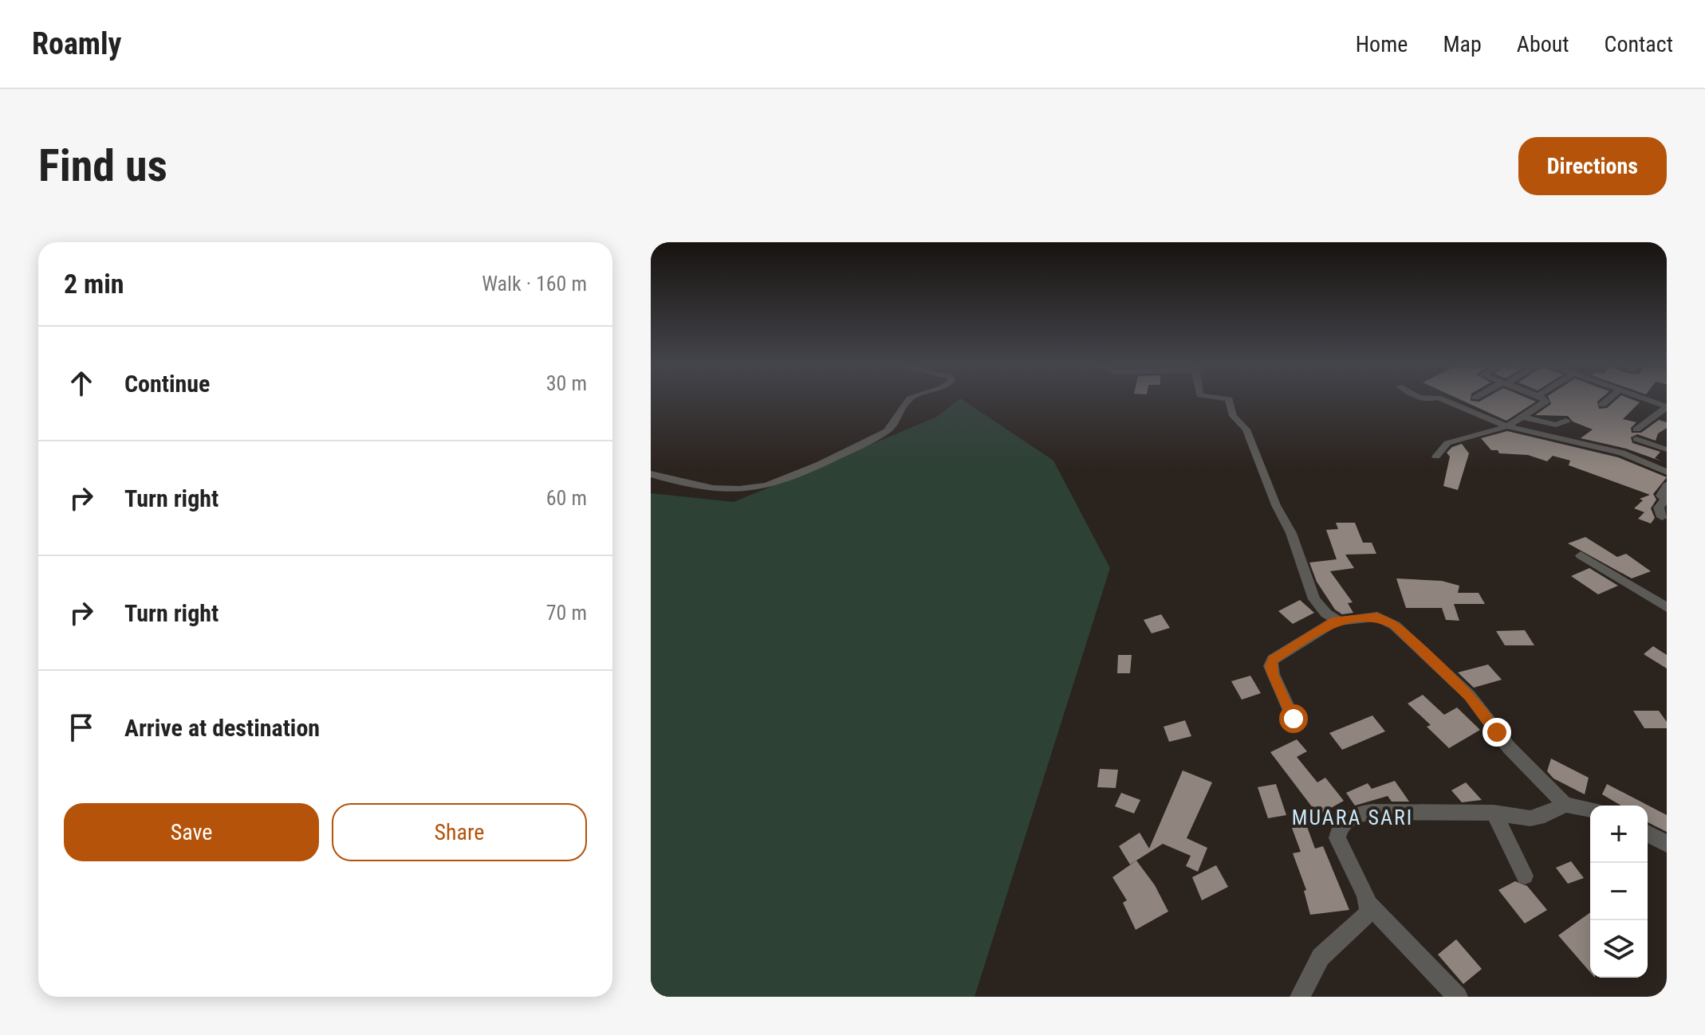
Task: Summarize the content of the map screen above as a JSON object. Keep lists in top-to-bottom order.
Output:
{
  "districts": ["MUARA SARI"],
  "page": {
    "header": "Roamly",
    "nav": [
      "Home",
      "Map",
      "About",
      "Contact"
    ],
    "buttons": [
      "Directions",
      ["Save", "Share"]
    ],
    "title": "Find us",
    "heading": ["2 min", "Walk · 160 m"],
    "list": [
      ["Continue", "30 m"],
      ["Turn right", "60 m"],
      ["Turn right", "70 m"],
      "Arrive at destination"
    ],
    "map_buttons": ["+", "−"]
  }
}
